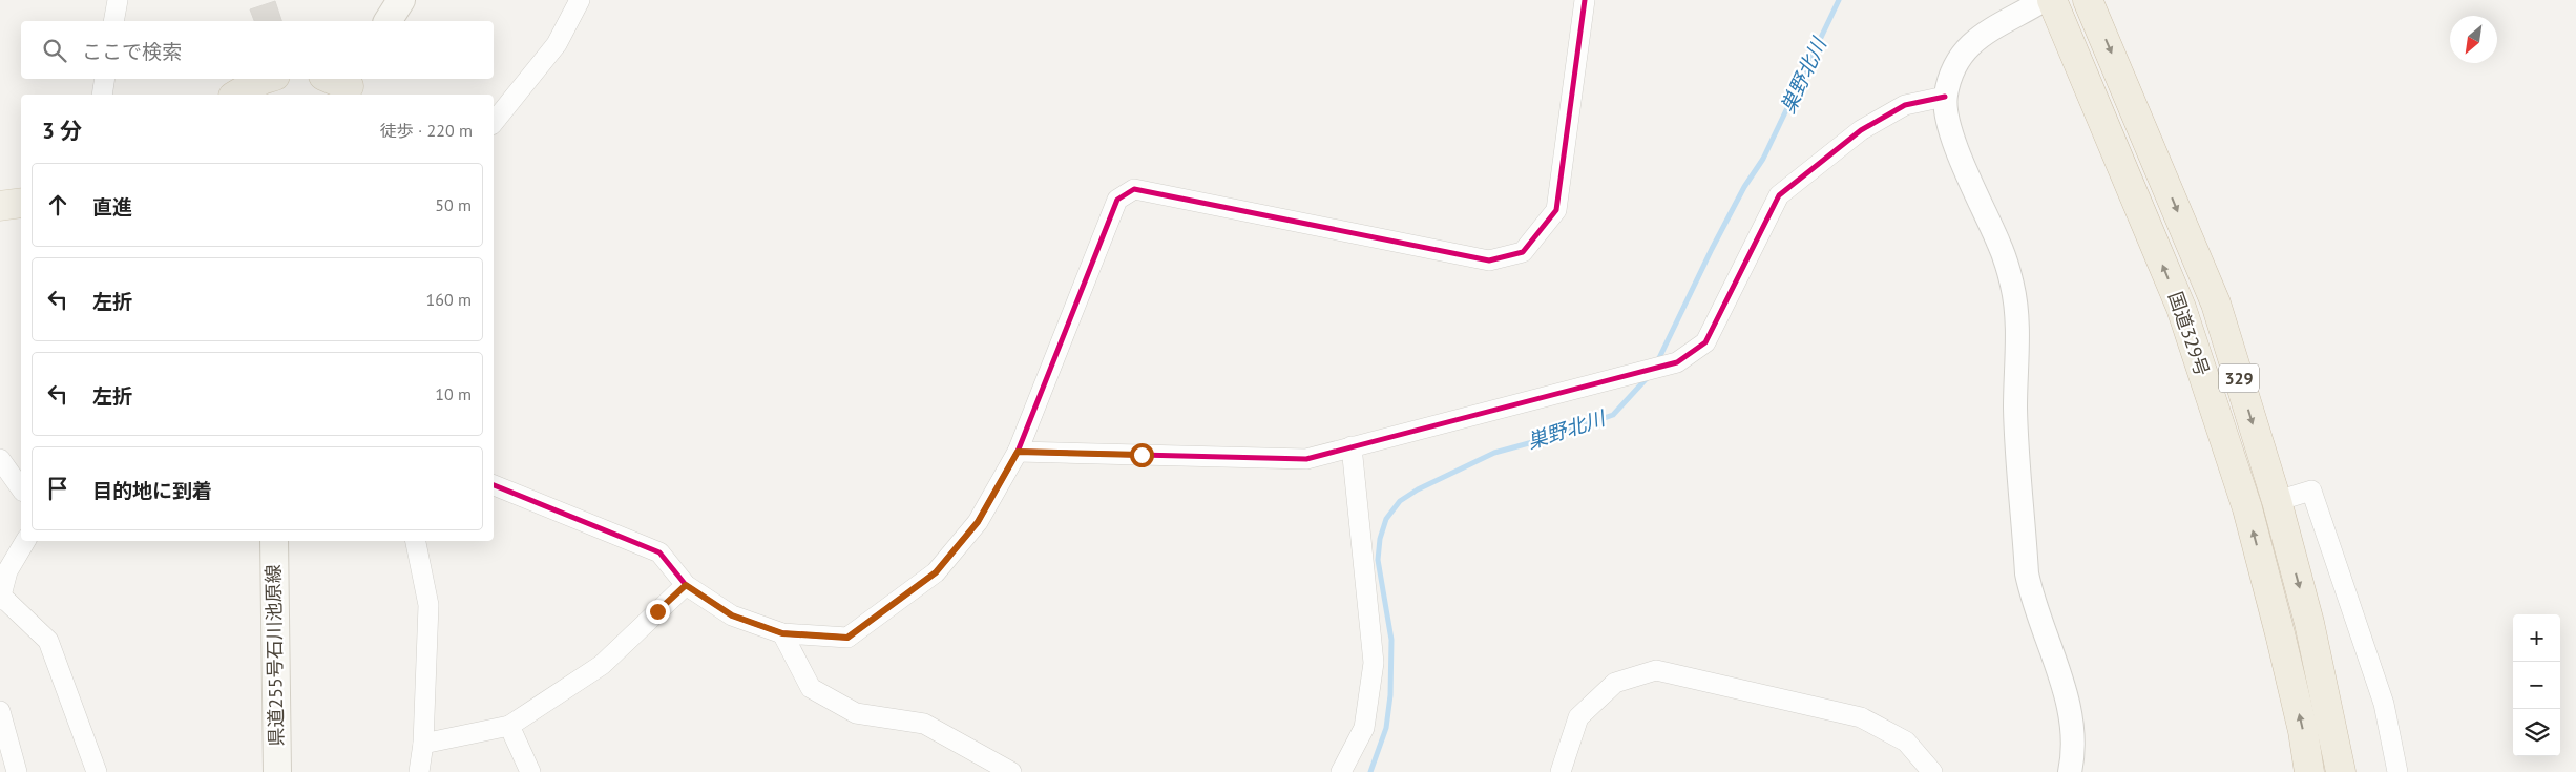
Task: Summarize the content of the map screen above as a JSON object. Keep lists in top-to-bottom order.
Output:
{
  "streets": {
    "highway": ["国道329号", "329"],
    "main road": ["県道255号石川池原線"]
  },
  "water": ["巣野北川"],
  "north": "bottom left",
  "page": {
    "search": "ここで検索",
    "heading": ["3 分", "徒歩 · 220 m"],
    "list": [
      ["直進", "50 m"],
      ["左折", "160 m"],
      ["左折", "10 m"],
      "目的地に到着"
    ],
    "map_buttons": ["+", "−"]
  }
}
